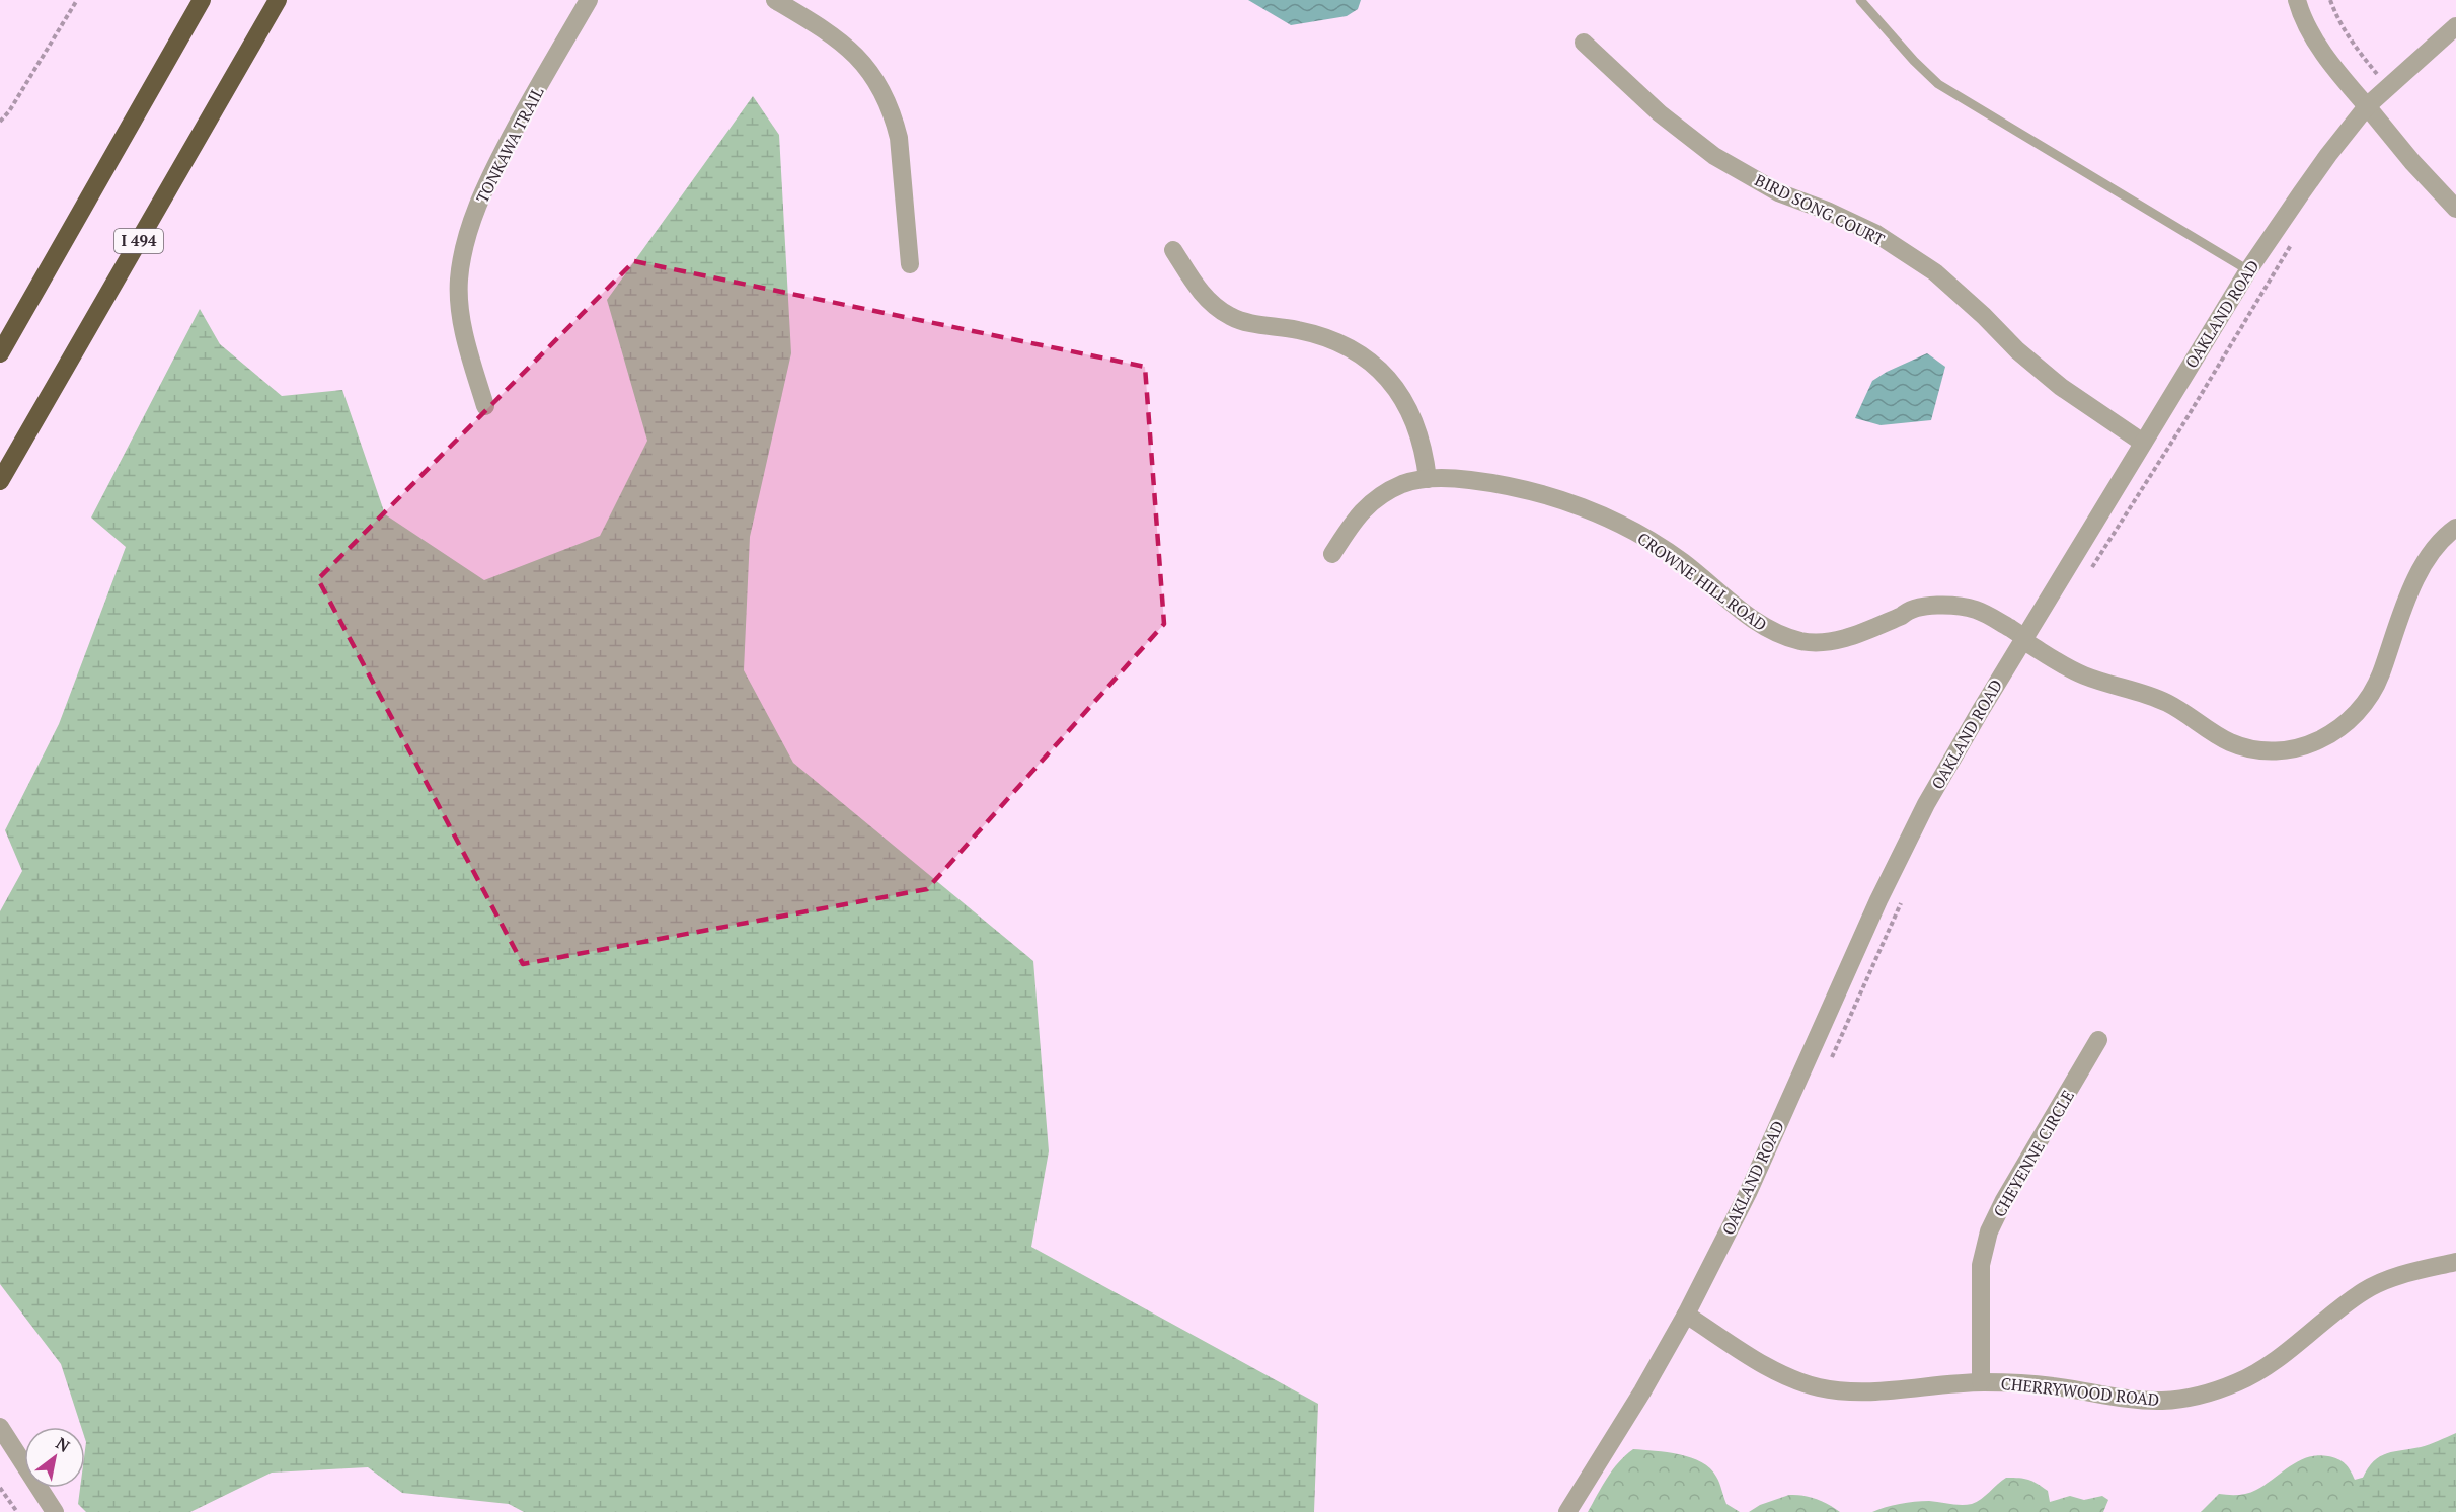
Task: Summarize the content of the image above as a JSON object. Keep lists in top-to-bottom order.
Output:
{
  "streets": {
    "highway": ["I 494"],
    "street": [
      "TONKAWA TRAIL",
      "BIRD SONG COURT",
      "OAKLAND ROAD",
      "CROWNE HILL ROAD",
      "CHEYENNE CIRCLE",
      "CHERRYWOOD ROAD"
    ]
  },
  "crossings": [
    ["BIRD SONG COURT", "OAKLAND ROAD"],
    ["OAKLAND ROAD", "CROWNE HILL ROAD"],
    ["OAKLAND ROAD", "CHERRYWOOD ROAD"],
    ["CHEYENNE CIRCLE", "CHERRYWOOD ROAD"]
  ],
  "north": "top right"
}
